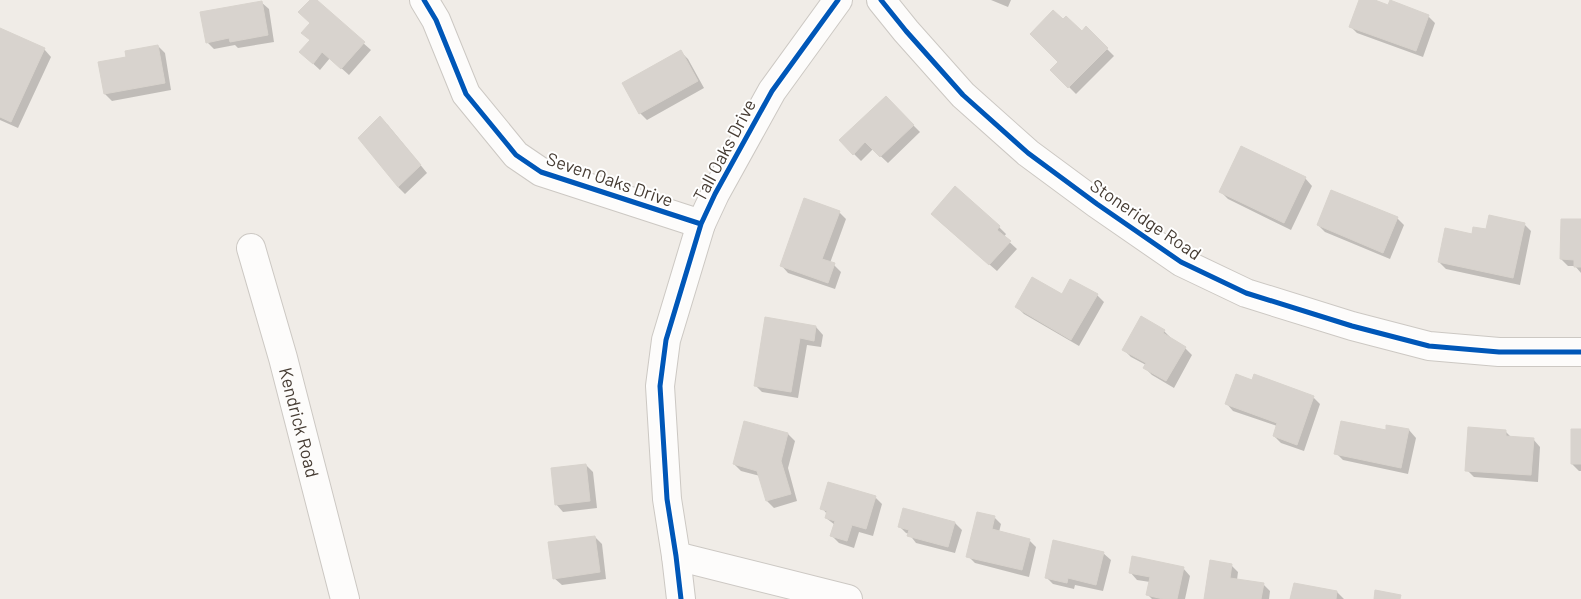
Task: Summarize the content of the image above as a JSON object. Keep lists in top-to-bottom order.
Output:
{
  "streets": {
    "street": [
      "Tall Oaks Drive",
      "Seven Oaks Drive",
      "Stoneridge Road",
      "Kendrick Road"
    ]
  },
  "crossings": [
    ["Tall Oaks Drive", "Seven Oaks Drive"]
  ]
}
